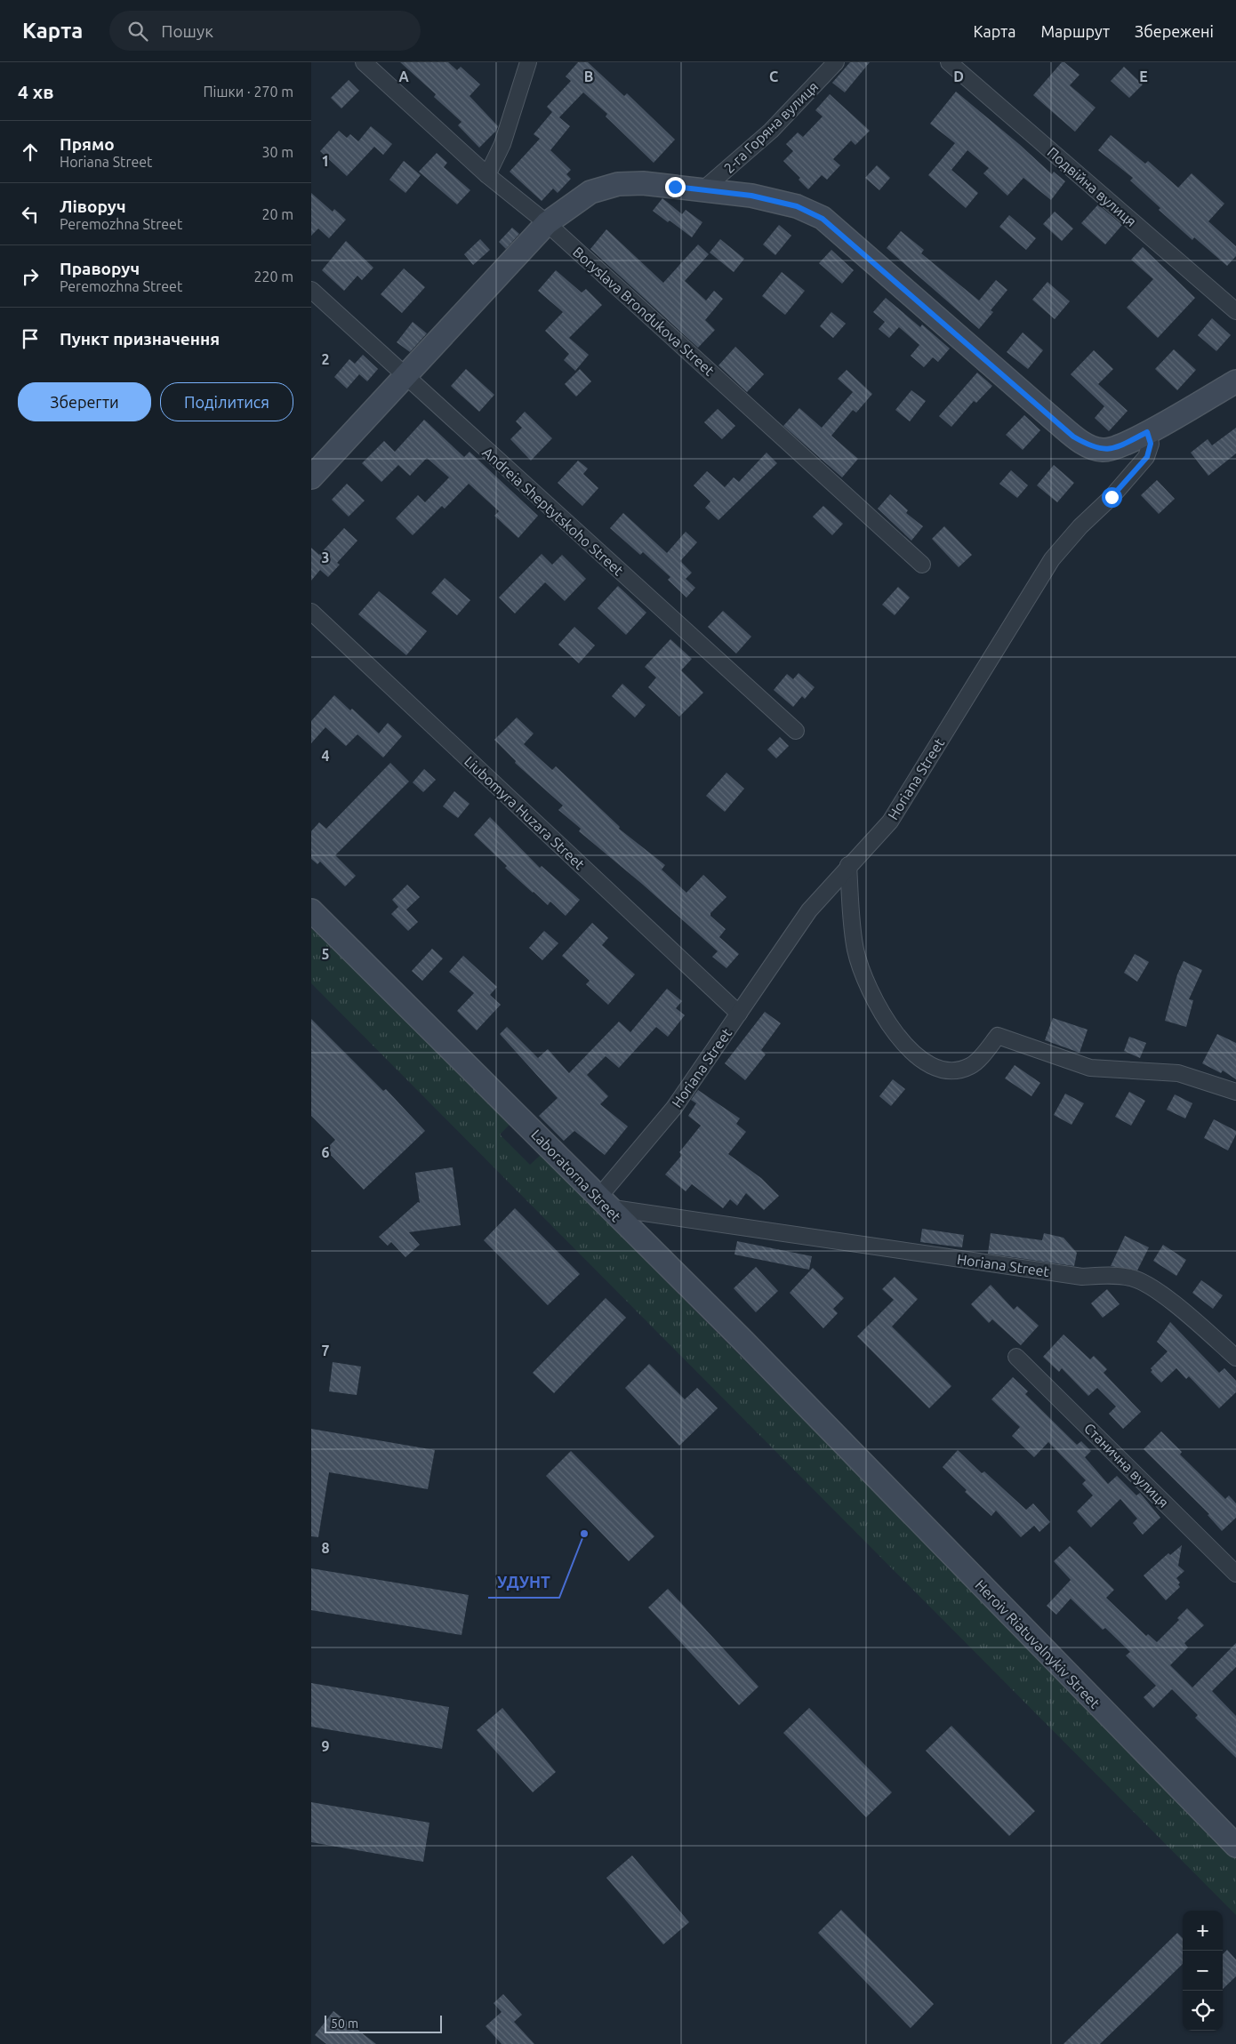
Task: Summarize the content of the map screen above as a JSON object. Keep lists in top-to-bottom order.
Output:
{
  "streets": {
    "main road": ["Laboratorna Street", "Heroiv Riatuvalnykiv Street"],
    "street": [
      "2-га Горяна вулиця",
      "Подвійна вулиця",
      "Boryslava Brondukova Street",
      "Andreia Sheptytskoho Street",
      "Horiana Street",
      "Liubomyra Huzara Street",
      "Станична вулиця"
    ]
  },
  "crossings": [
    ["Horiana Street", "Liubomyra Huzara Street"],
    ["Horiana Street", "Laboratorna Street"],
    ["Laboratorna Street", "Heroiv Riatuvalnykiv Street"]
  ],
  "places": ["УДУНТ"],
  "scale_bar": "50 m",
  "page": {
    "header": "Карта",
    "search": "Пошук",
    "nav": ["Карта", "Маршрут", "Збережені"],
    "heading": ["4 хв", "Пішки · 270 m"],
    "list": [
      ["Прямо", "Horiana Street", "30 m"],
      ["Ліворуч", "Peremozhna Street", "20 m"],
      ["Праворуч", "Peremozhna Street", "220 m"],
      "Пункт призначення"
    ],
    "buttons": ["Зберегти", "Поділитися"],
    "map_buttons": ["+", "−"],
    "scale": "50 m"
  },
  "grid": {
    "columns": [
      "A",
      "B",
      "C",
      "D",
      "E"
    ],
    "rows": [
      "1",
      "2",
      "3",
      "4",
      "5",
      "6",
      "7",
      "8",
      "9"
    ]
  }
}
